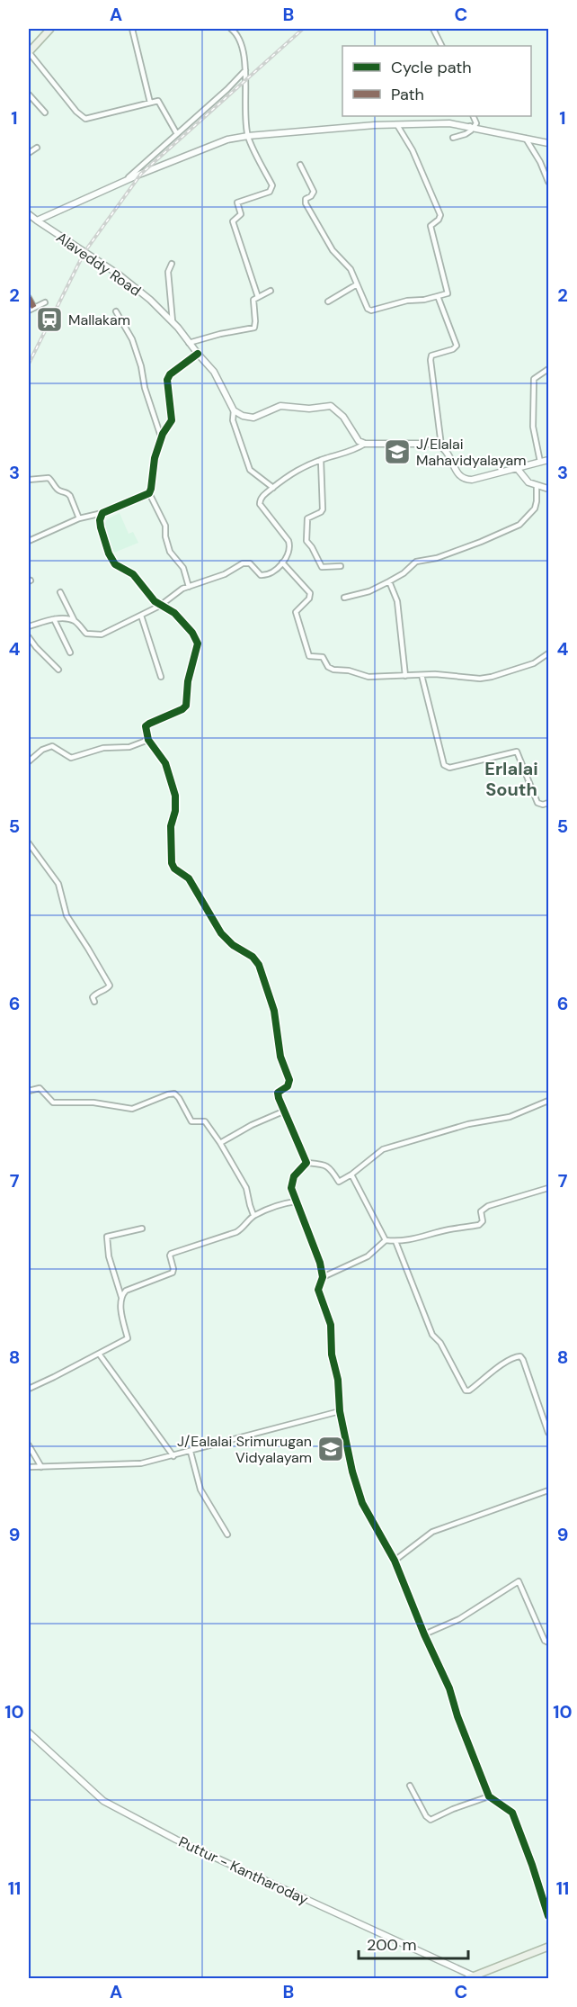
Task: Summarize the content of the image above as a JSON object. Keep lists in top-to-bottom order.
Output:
{
  "streets": {
    "street": ["Alaveddy Road", "Puttur - Kantharoday"]
  },
  "districts": ["Erlalai South"],
  "places": {
    "station": ["Mallakam"],
    "school or university": ["J/Elalai Mahavidyalayam", "J/Ealalai Srimurugan Vidyalayam"]
  },
  "legend": ["Cycle path", "Path"],
  "scale_bar": "200 m",
  "grid": {
    "columns": ["A", "B", "C"],
    "rows": [
      "1",
      "2",
      "3",
      "4",
      "5",
      "6",
      "7",
      "8",
      "9",
      "10",
      "11"
    ]
  }
}
